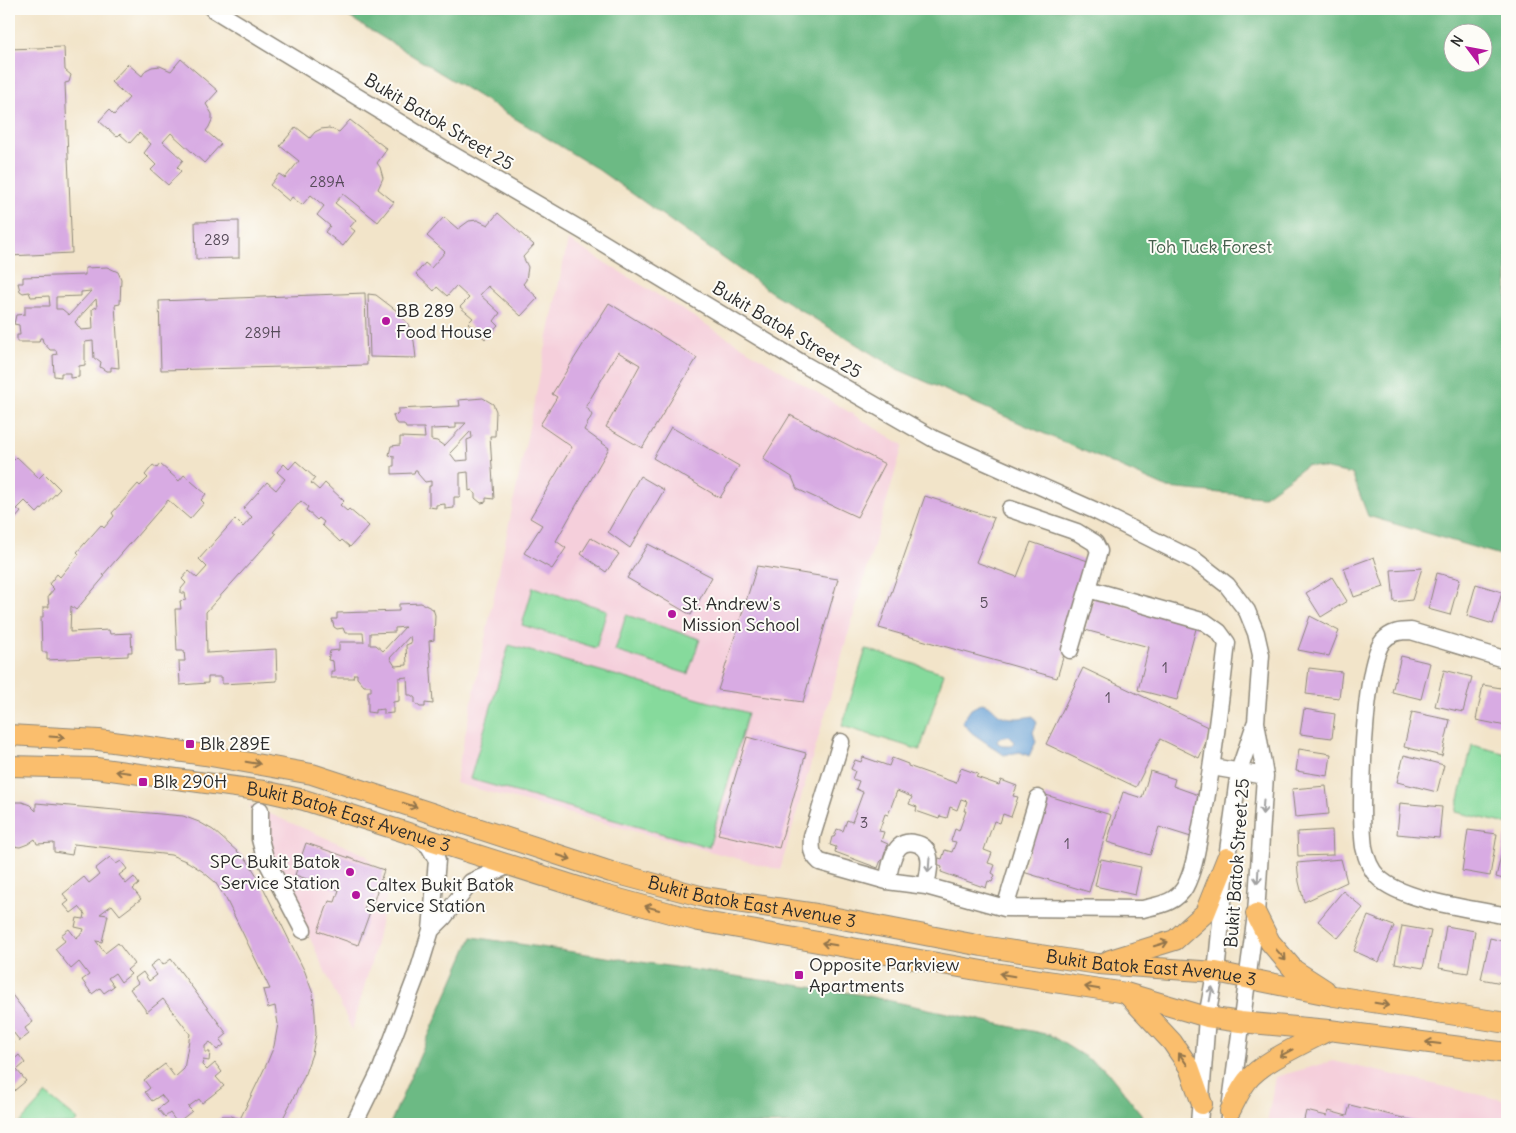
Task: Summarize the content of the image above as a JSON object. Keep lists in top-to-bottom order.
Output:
{
  "streets": {
    "main road": ["Bukit Batok East Avenue 3"],
    "street": ["Bukit Batok Street 25"]
  },
  "crossings": [
    ["Bukit Batok Street 25", "Bukit Batok East Avenue 3"]
  ],
  "parks": ["Toh Tuck Forest"],
  "places": {
    "other": [
      "BB 289 Food House",
      "St. Andrew's Mission School",
      "SPC Bukit Batok Service Station",
      "Caltex Bukit Batok Service Station"
    ],
    "transit": ["Blk 289E", "Blk 290H", "Opposite Parkview Apartments"]
  },
  "house_numbers": [
    "289A",
    "289",
    "289H",
    "5",
    "1",
    "1",
    "3",
    "1"
  ],
  "north": "top left"
}
